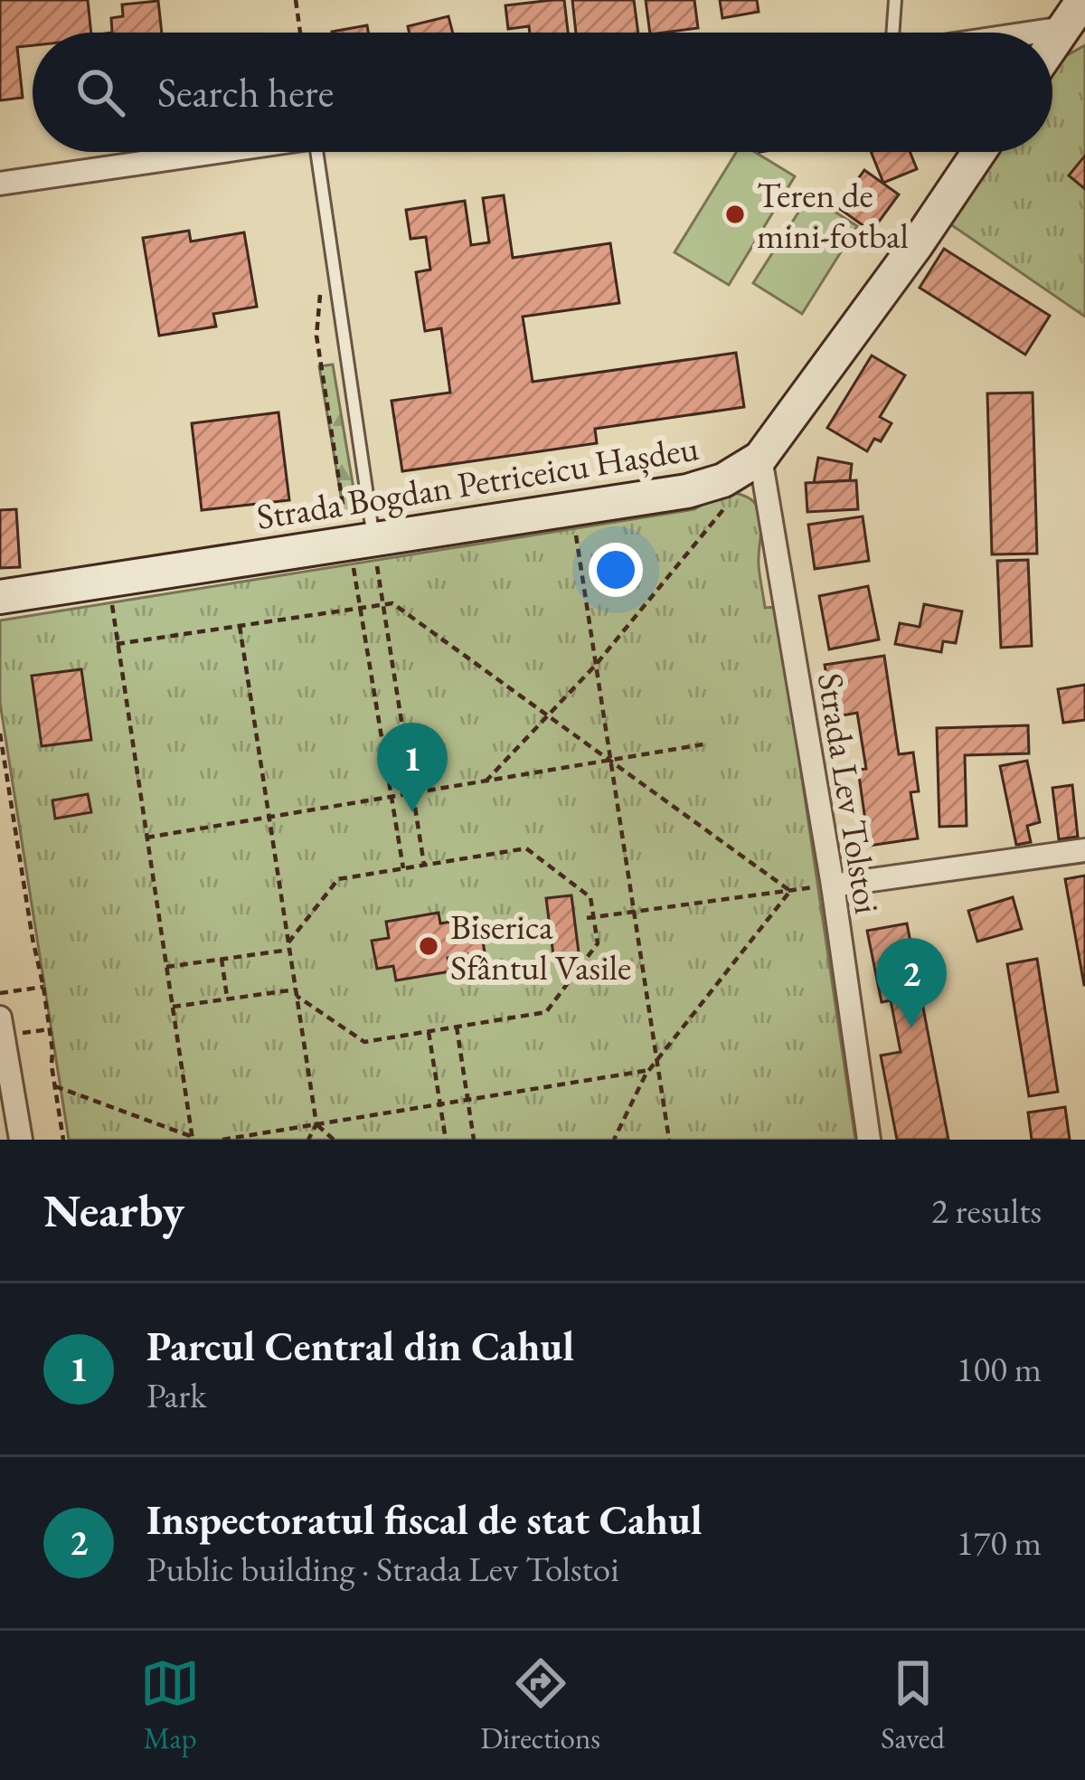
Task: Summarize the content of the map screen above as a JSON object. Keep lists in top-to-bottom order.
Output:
{
  "streets": {
    "main road": ["Strada Bogdan Petriceicu Hașdeu"],
    "street": ["Strada Lev Tolstoi"]
  },
  "crossings": [
    ["Strada Bogdan Petriceicu Hașdeu", "Strada Lev Tolstoi"]
  ],
  "places": ["Teren de mini-fotbal", "Biserica Sfântul Vasile"],
  "page": {
    "search": "Search here",
    "pins": ["1", "2"],
    "heading": ["Nearby", "2 results"],
    "list": [
      {
        "mark": "1",
        "name": "Parcul Central din Cahul",
        "note": "Park",
        "value": "100 m"
      },
      {
        "mark": "2",
        "name": "Inspectoratul fiscal de stat Cahul",
        "note": "Public building · Strada Lev Tolstoi",
        "value": "170 m"
      }
    ],
    "nav": ["Map", "Directions", "Saved"]
  }
}
